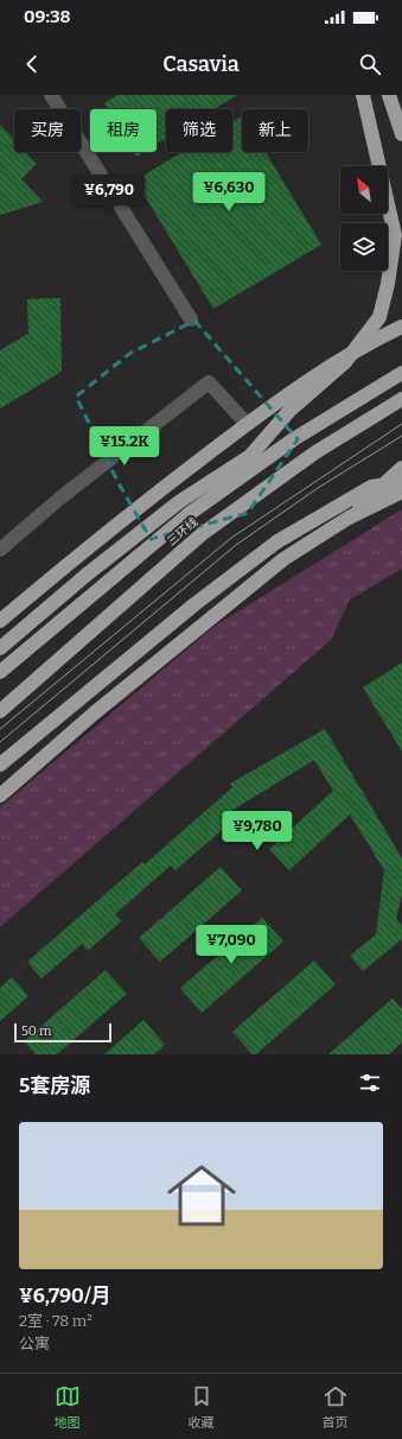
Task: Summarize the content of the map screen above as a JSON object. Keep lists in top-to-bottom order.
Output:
{
  "streets": {
    "highway": ["三环线"]
  },
  "scale_bar": "50 m",
  "north": "top left",
  "page": {
    "status": "09:38",
    "header": "Casavia",
    "chip": [
      "买房",
      "租房",
      "筛选",
      "新上"
    ],
    "price": [
      "¥6,630",
      "¥6,790",
      "¥15.2K",
      "¥9,780",
      "¥7,090"
    ],
    "scale": "50 m",
    "heading": "5套房源",
    "list": [
      {
        "name": "¥6,790/月",
        "note": "2室 · 78 m² · 公寓"
      }
    ],
    "tabs": ["地图", "收藏", "首页"]
  }
}
